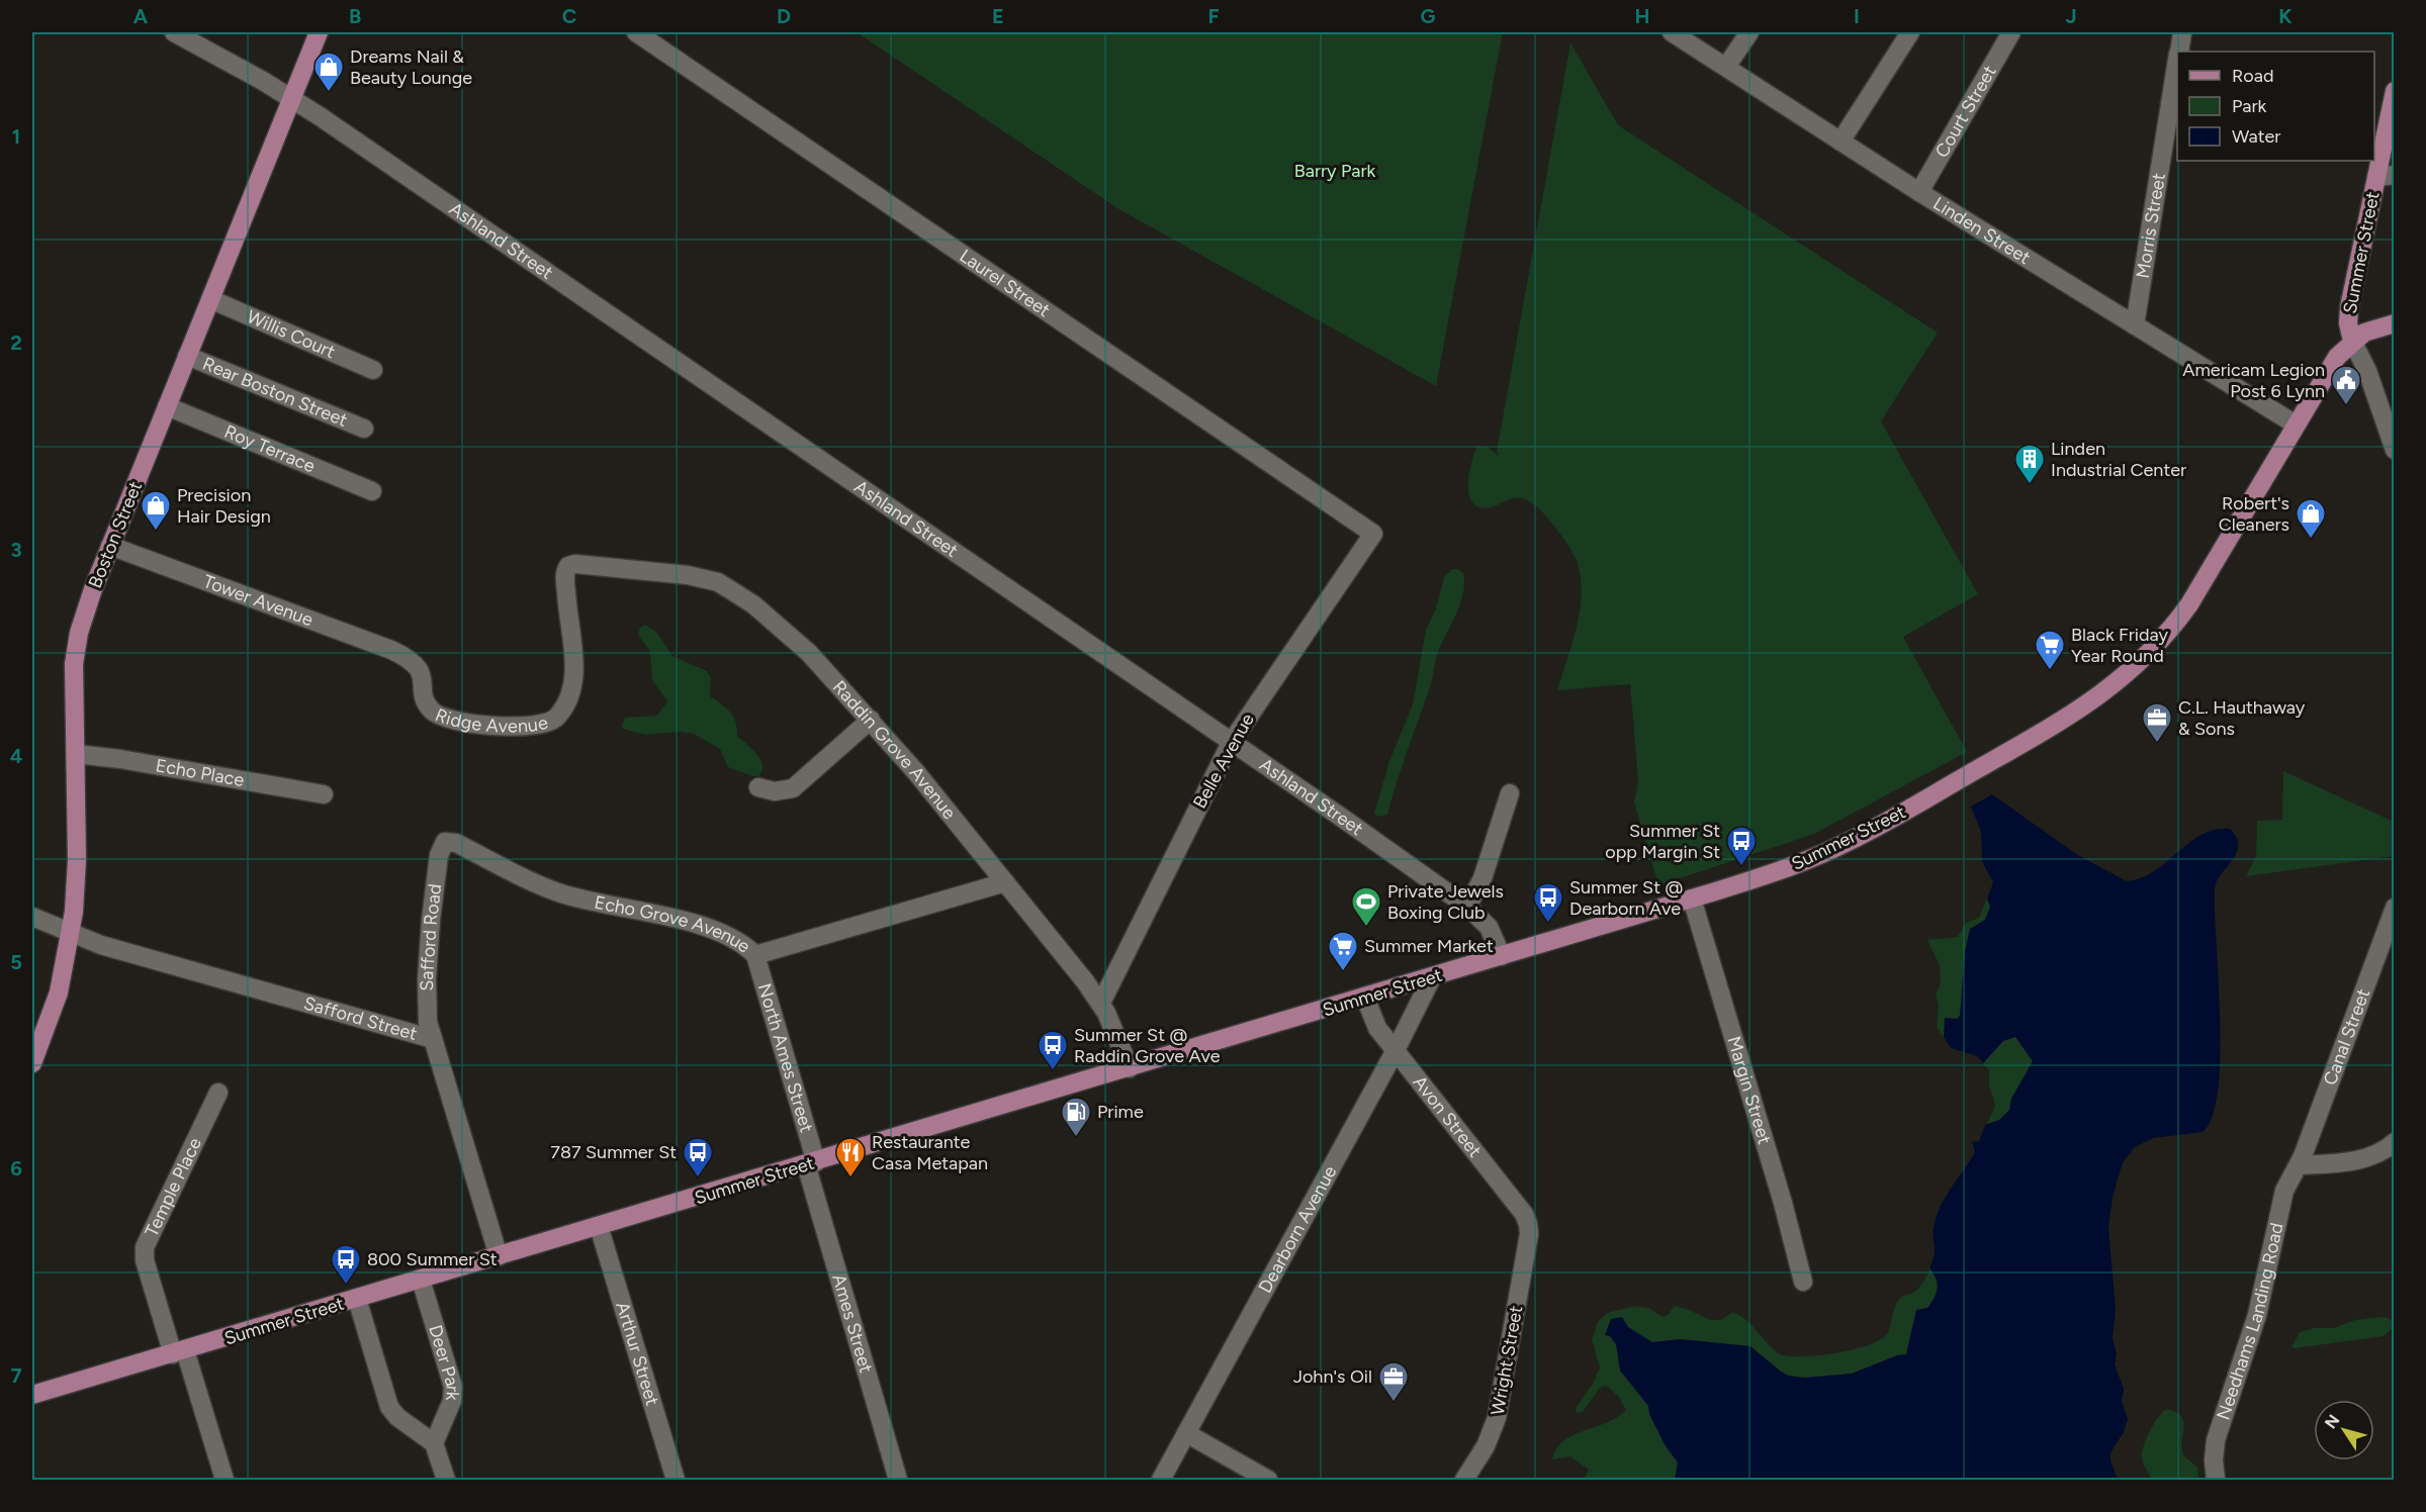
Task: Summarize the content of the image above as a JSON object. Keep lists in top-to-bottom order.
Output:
{
  "streets": {
    "main road": ["Summer Street", "Boston Street"],
    "street": [
      "Court Street",
      "Morris Street",
      "Linden Street",
      "Ashland Street",
      "Laurel Street",
      "Willis Court",
      "Rear Boston Street",
      "Roy Terrace",
      "Tower Avenue",
      "Ridge Avenue",
      "Raddin Grove Avenue",
      "Belle Avenue",
      "Echo Place",
      "Echo Grove Avenue",
      "Safford Road",
      "Safford Street",
      "Canal Street",
      "North Ames Street",
      "Margin Street",
      "Avon Street",
      "Temple Place",
      "Dearborn Avenue",
      "Needhams Landing Road",
      "Ames Street",
      "Arthur Street",
      "Wright Street",
      "Deer Park"
    ]
  },
  "crossings": [
    ["Court Street", "Linden Street"],
    ["Morris Street", "Linden Street"],
    ["Linden Street", "Summer Street"],
    ["Ashland Street", "Summer Street"],
    ["Ashland Street", "Boston Street"],
    ["Ashland Street", "Belle Avenue"],
    ["Summer Street", "Raddin Grove Avenue"],
    ["Summer Street", "Safford Street"],
    ["Summer Street", "North Ames Street"],
    ["Summer Street", "Margin Street"],
    ["Summer Street", "Avon Street"],
    ["Summer Street", "Temple Place"],
    ["Summer Street", "Dearborn Avenue"],
    ["Summer Street", "Ames Street"],
    ["Summer Street", "Arthur Street"],
    ["Summer Street", "Deer Park"],
    ["Laurel Street", "Belle Avenue"],
    ["Willis Court", "Boston Street"],
    ["Rear Boston Street", "Boston Street"],
    ["Roy Terrace", "Boston Street"],
    ["Boston Street", "Tower Avenue"],
    ["Boston Street", "Echo Place"],
    ["Boston Street", "Safford Street"],
    ["Tower Avenue", "Ridge Avenue"],
    ["Ridge Avenue", "Raddin Grove Avenue"],
    ["Raddin Grove Avenue", "Belle Avenue"],
    ["Raddin Grove Avenue", "Echo Grove Avenue"],
    ["Echo Grove Avenue", "Safford Road"],
    ["Echo Grove Avenue", "North Ames Street"],
    ["Safford Road", "Safford Street"],
    ["Canal Street", "Needhams Landing Road"],
    ["North Ames Street", "Ames Street"],
    ["Avon Street", "Dearborn Avenue"],
    ["Avon Street", "Wright Street"]
  ],
  "parks": ["Barry Park"],
  "places": {
    "shop": ["Dreams Nail & Beauty Lounge", "Precision Hair Design", "Robert's Cleaners"],
    "public building": ["Americam Legion Post 6 Lynn"],
    "building": ["Linden Industrial Center"],
    "supermarket": ["Black Friday Year Round", "Summer Market"],
    "office": ["C.L. Hauthaway & Sons", "John's Oil"],
    "bus stop": [
      "Summer St opp Margin St",
      "Summer St @ Dearborn Ave",
      "Summer St @ Raddin Grove Ave",
      "787 Summer St",
      "800 Summer St"
    ],
    "sports": ["Private Jewels Boxing Club"],
    "fuel station": ["Prime"],
    "restaurant": ["Restaurante Casa Metapan"]
  },
  "legend": ["Road", "Park", "Water"],
  "north": "top left",
  "grid": {
    "columns": [
      "A",
      "B",
      "C",
      "D",
      "E",
      "F",
      "G",
      "H",
      "I",
      "J",
      "K"
    ],
    "rows": [
      "1",
      "2",
      "3",
      "4",
      "5",
      "6",
      "7"
    ]
  }
}
